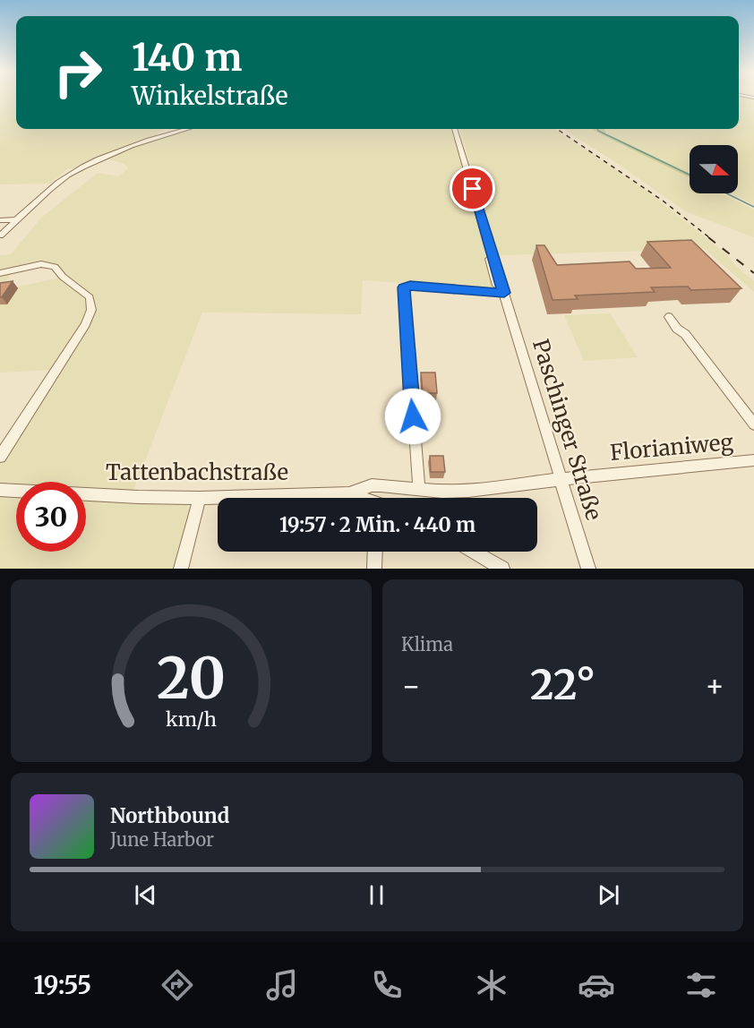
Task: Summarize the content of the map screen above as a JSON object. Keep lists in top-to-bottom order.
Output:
{
  "streets": {
    "street": ["Paschinger Straße", "Florianiweg", "Tattenbachstraße"]
  },
  "crossings": [
    ["Paschinger Straße", "Florianiweg"],
    ["Florianiweg", "Tattenbachstraße"]
  ],
  "north": "right",
  "page": {
    "turn": ["140 m", "Winkelstraße"],
    "limit": "30",
    "trip": "19:57 · 2 Min. · 440 m",
    "tile": "Klima",
    "heat": ["−", "22°", "+"],
    "song": ["Northbound", "June Harbor"],
    "tabs": "19:55",
    "gauge": ["20", "km/h"]
  }
}
